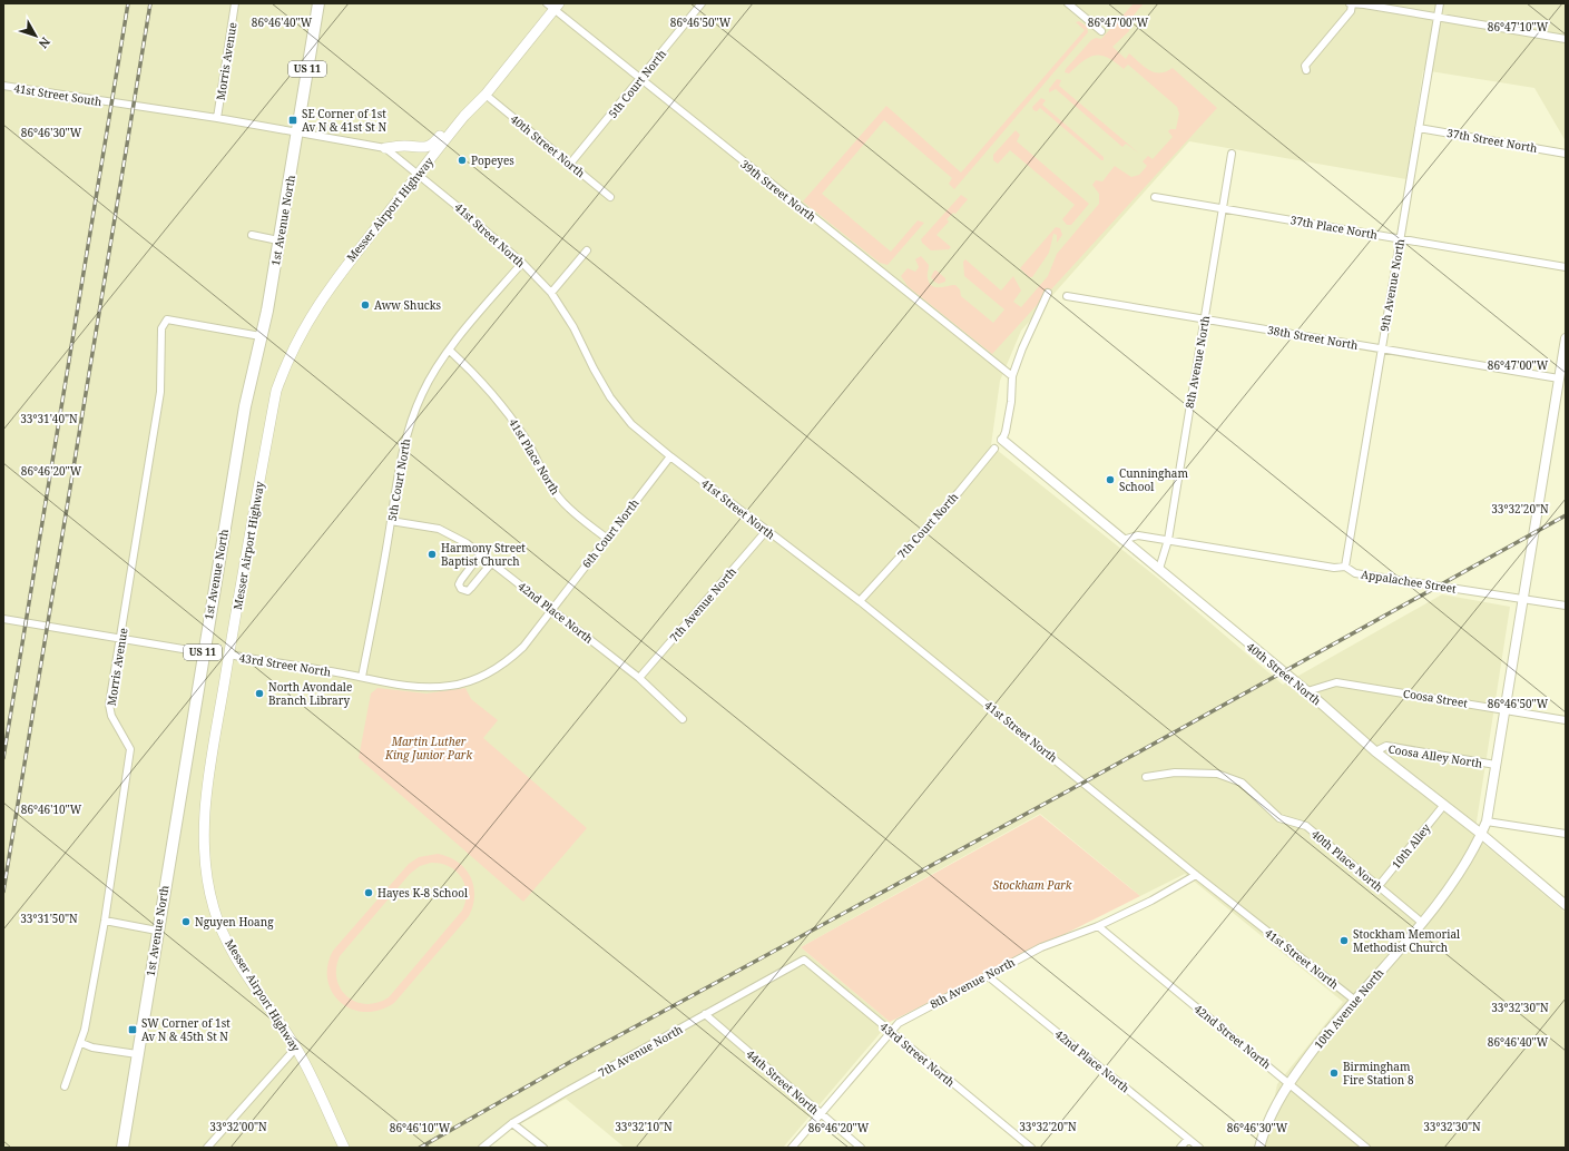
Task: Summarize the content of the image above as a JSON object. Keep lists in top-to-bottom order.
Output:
{
  "streets": {
    "main road": ["US 11", "Messer Airport Highway", "1st Avenue North"],
    "street": [
      "Morris Avenue",
      "5th Court North",
      "41st Street South",
      "37th Street North",
      "40th Street North",
      "39th Street North",
      "37th Place North",
      "41st Street North",
      "9th Avenue North",
      "38th Street North",
      "8th Avenue North",
      "41st Place North",
      "7th Court North",
      "6th Court North",
      "Appalachee Street",
      "7th Avenue North",
      "42nd Place North",
      "43rd Street North",
      "Coosa Street",
      "Coosa Alley North",
      "10th Alley",
      "40th Place North",
      "10th Avenue North",
      "42nd Street North",
      "44th Street North"
    ]
  },
  "crossings": [
    ["Morris Avenue", "1st Avenue North"],
    ["Morris Avenue", "41st Street North"],
    ["5th Court North", "40th Street North"],
    ["5th Court North", "39th Street North"],
    ["5th Court North", "41st Street North"],
    ["5th Court North", "41st Place North"],
    ["5th Court North", "42nd Place North"],
    ["5th Court North", "43rd Street North"],
    ["41st Street South", "41st Street North"],
    ["37th Street North", "9th Avenue North"],
    ["40th Street North", "Messer Airport Highway"],
    ["40th Street North", "8th Avenue North"],
    ["40th Street North", "Appalachee Street"],
    ["40th Street North", "Coosa Street"],
    ["40th Street North", "Coosa Alley North"],
    ["40th Street North", "10th Alley"],
    ["40th Street North", "10th Avenue North"],
    ["39th Street North", "Messer Airport Highway"],
    ["Messer Airport Highway", "41st Street North"],
    ["Messer Airport Highway", "43rd Street North"],
    ["1st Avenue North", "41st Street North"],
    ["37th Place North", "9th Avenue North"],
    ["37th Place North", "8th Avenue North"],
    ["41st Street North", "8th Avenue North"],
    ["41st Street North", "7th Court North"],
    ["41st Street North", "6th Court North"],
    ["41st Street North", "7th Avenue North"],
    ["41st Street North", "10th Avenue North"],
    ["9th Avenue North", "38th Street North"],
    ["9th Avenue North", "Appalachee Street"],
    ["38th Street North", "8th Avenue North"],
    ["38th Street North", "10th Avenue North"],
    ["8th Avenue North", "Appalachee Street"],
    ["8th Avenue North", "42nd Place North"],
    ["8th Avenue North", "43rd Street North"],
    ["8th Avenue North", "42nd Street North"],
    ["8th Avenue North", "44th Street North"],
    ["41st Place North", "6th Court North"],
    ["6th Court North", "42nd Place North"],
    ["6th Court North", "43rd Street North"],
    ["Appalachee Street", "10th Avenue North"],
    ["7th Avenue North", "42nd Place North"],
    ["7th Avenue North", "43rd Street North"],
    ["7th Avenue North", "44th Street North"],
    ["42nd Place North", "43rd Street North"],
    ["Coosa Street", "10th Avenue North"],
    ["Coosa Alley North", "10th Avenue North"],
    ["10th Alley", "40th Place North"],
    ["40th Place North", "10th Avenue North"],
    ["10th Avenue North", "42nd Street North"]
  ],
  "parks": ["Martin Luther King Junior Park", "Stockham Park"],
  "places": {
    "transit": ["SE Corner of 1st Av N & 41st St N", "SW Corner of 1st Av N & 45th St N"],
    "other": [
      "Popeyes",
      "Aww Shucks",
      "Cunningham School",
      "Harmony Street Baptist Church",
      "North Avondale Branch Library",
      "Hayes K-8 School",
      "Nguyen Hoang",
      "Stockham Memorial Methodist Church",
      "Birmingham Fire Station 8"
    ]
  },
  "north": "bottom right",
  "coordinates": [
    "86°46'40\"W",
    "86°46'50\"W",
    "86°47'00\"W",
    "86°47'10\"W",
    "86°46'30\"W",
    "33°31'40\"N",
    "86°46'20\"W",
    "33°32'20\"N",
    "86°46'10\"W",
    "33°31'50\"N",
    "33°32'30\"N",
    "33°32'00\"N",
    "33°32'10\"N"
  ]
}
